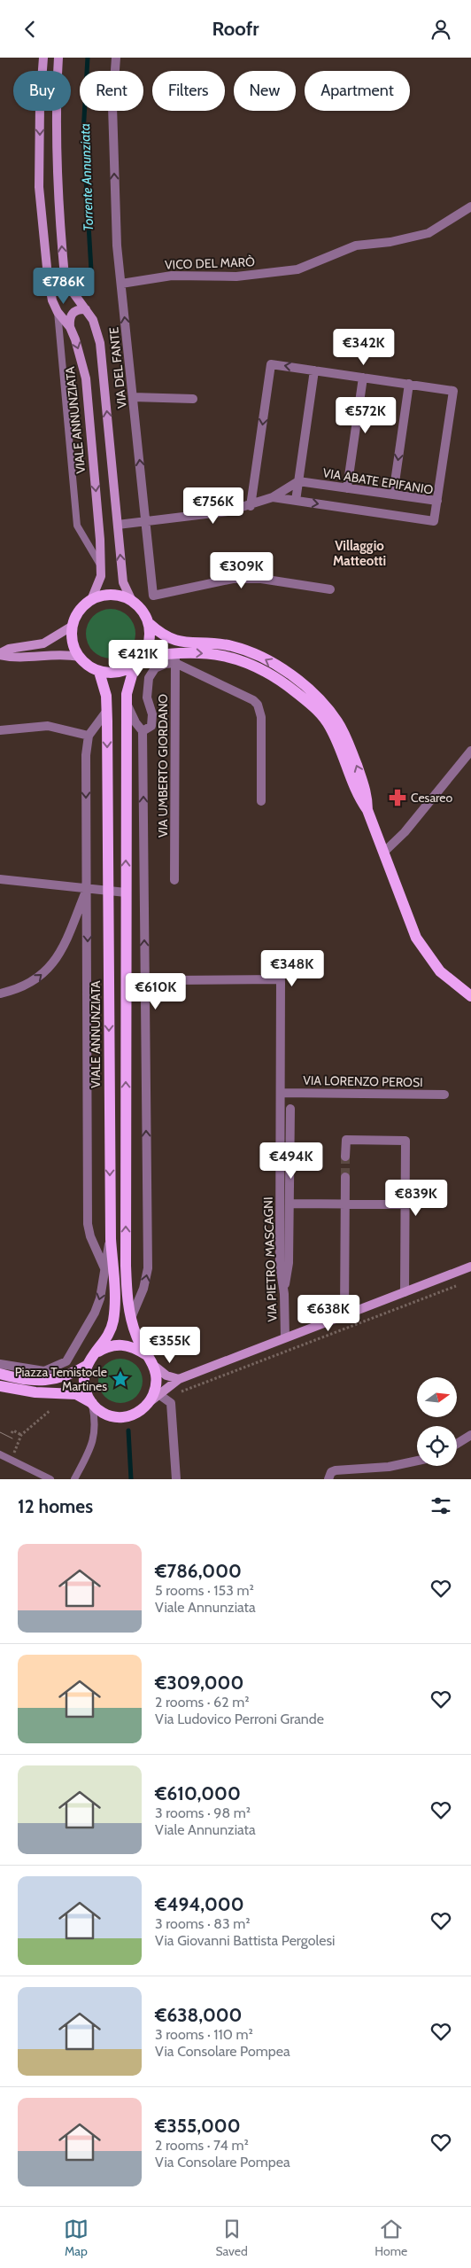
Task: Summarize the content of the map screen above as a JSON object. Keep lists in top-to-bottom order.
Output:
{
  "streets": {
    "main road": ["VIALE ANNUNZIATA"],
    "street": [
      "VICO DEL MARÒ",
      "VIA DEL FANTE",
      "VIA ABATE EPIFANIO",
      "VIA UMBERTO GIORDANO",
      "VIA LORENZO PEROSI",
      "VIA PIETRO MASCAGNI"
    ]
  },
  "crossings": [
    ["VICO DEL MARÒ", "VIA DEL FANTE"],
    ["VIA LORENZO PEROSI", "VIA PIETRO MASCAGNI"]
  ],
  "one_way": ["VIA DEL FANTE"],
  "districts": ["Villaggio Matteotti"],
  "water": ["Torrente Annunziata"],
  "places": {
    "pharmacy": ["Cesareo"],
    "place": ["Piazza Temistocle Martines"]
  },
  "north": "right",
  "page": {
    "header": "Roofr",
    "chip": [
      "Buy",
      "Rent",
      "Filters",
      "New",
      "Apartment"
    ],
    "price": [
      "€786K",
      "€342K",
      "€572K",
      "€756K",
      "€309K",
      "€421K",
      "€348K",
      "€610K",
      "€494K",
      "€839K",
      "€638K",
      "€355K"
    ],
    "heading": "12 homes",
    "list": [
      {
        "name": "€786,000",
        "note": "5 rooms · 153 m² · Viale Annunziata"
      },
      {
        "name": "€309,000",
        "note": "2 rooms · 62 m² · Via Ludovico Perroni Grande"
      },
      {
        "name": "€610,000",
        "note": "3 rooms · 98 m² · Viale Annunziata"
      },
      {
        "name": "€494,000",
        "note": "3 rooms · 83 m² · Via Giovanni Battista Pergolesi"
      },
      {
        "name": "€638,000",
        "note": "3 rooms · 110 m² · Via Consolare Pompea"
      },
      {
        "name": "€355,000",
        "note": "2 rooms · 74 m² · Via Consolare Pompea"
      }
    ],
    "tabs": ["Map", "Saved", "Home"]
  }
}
